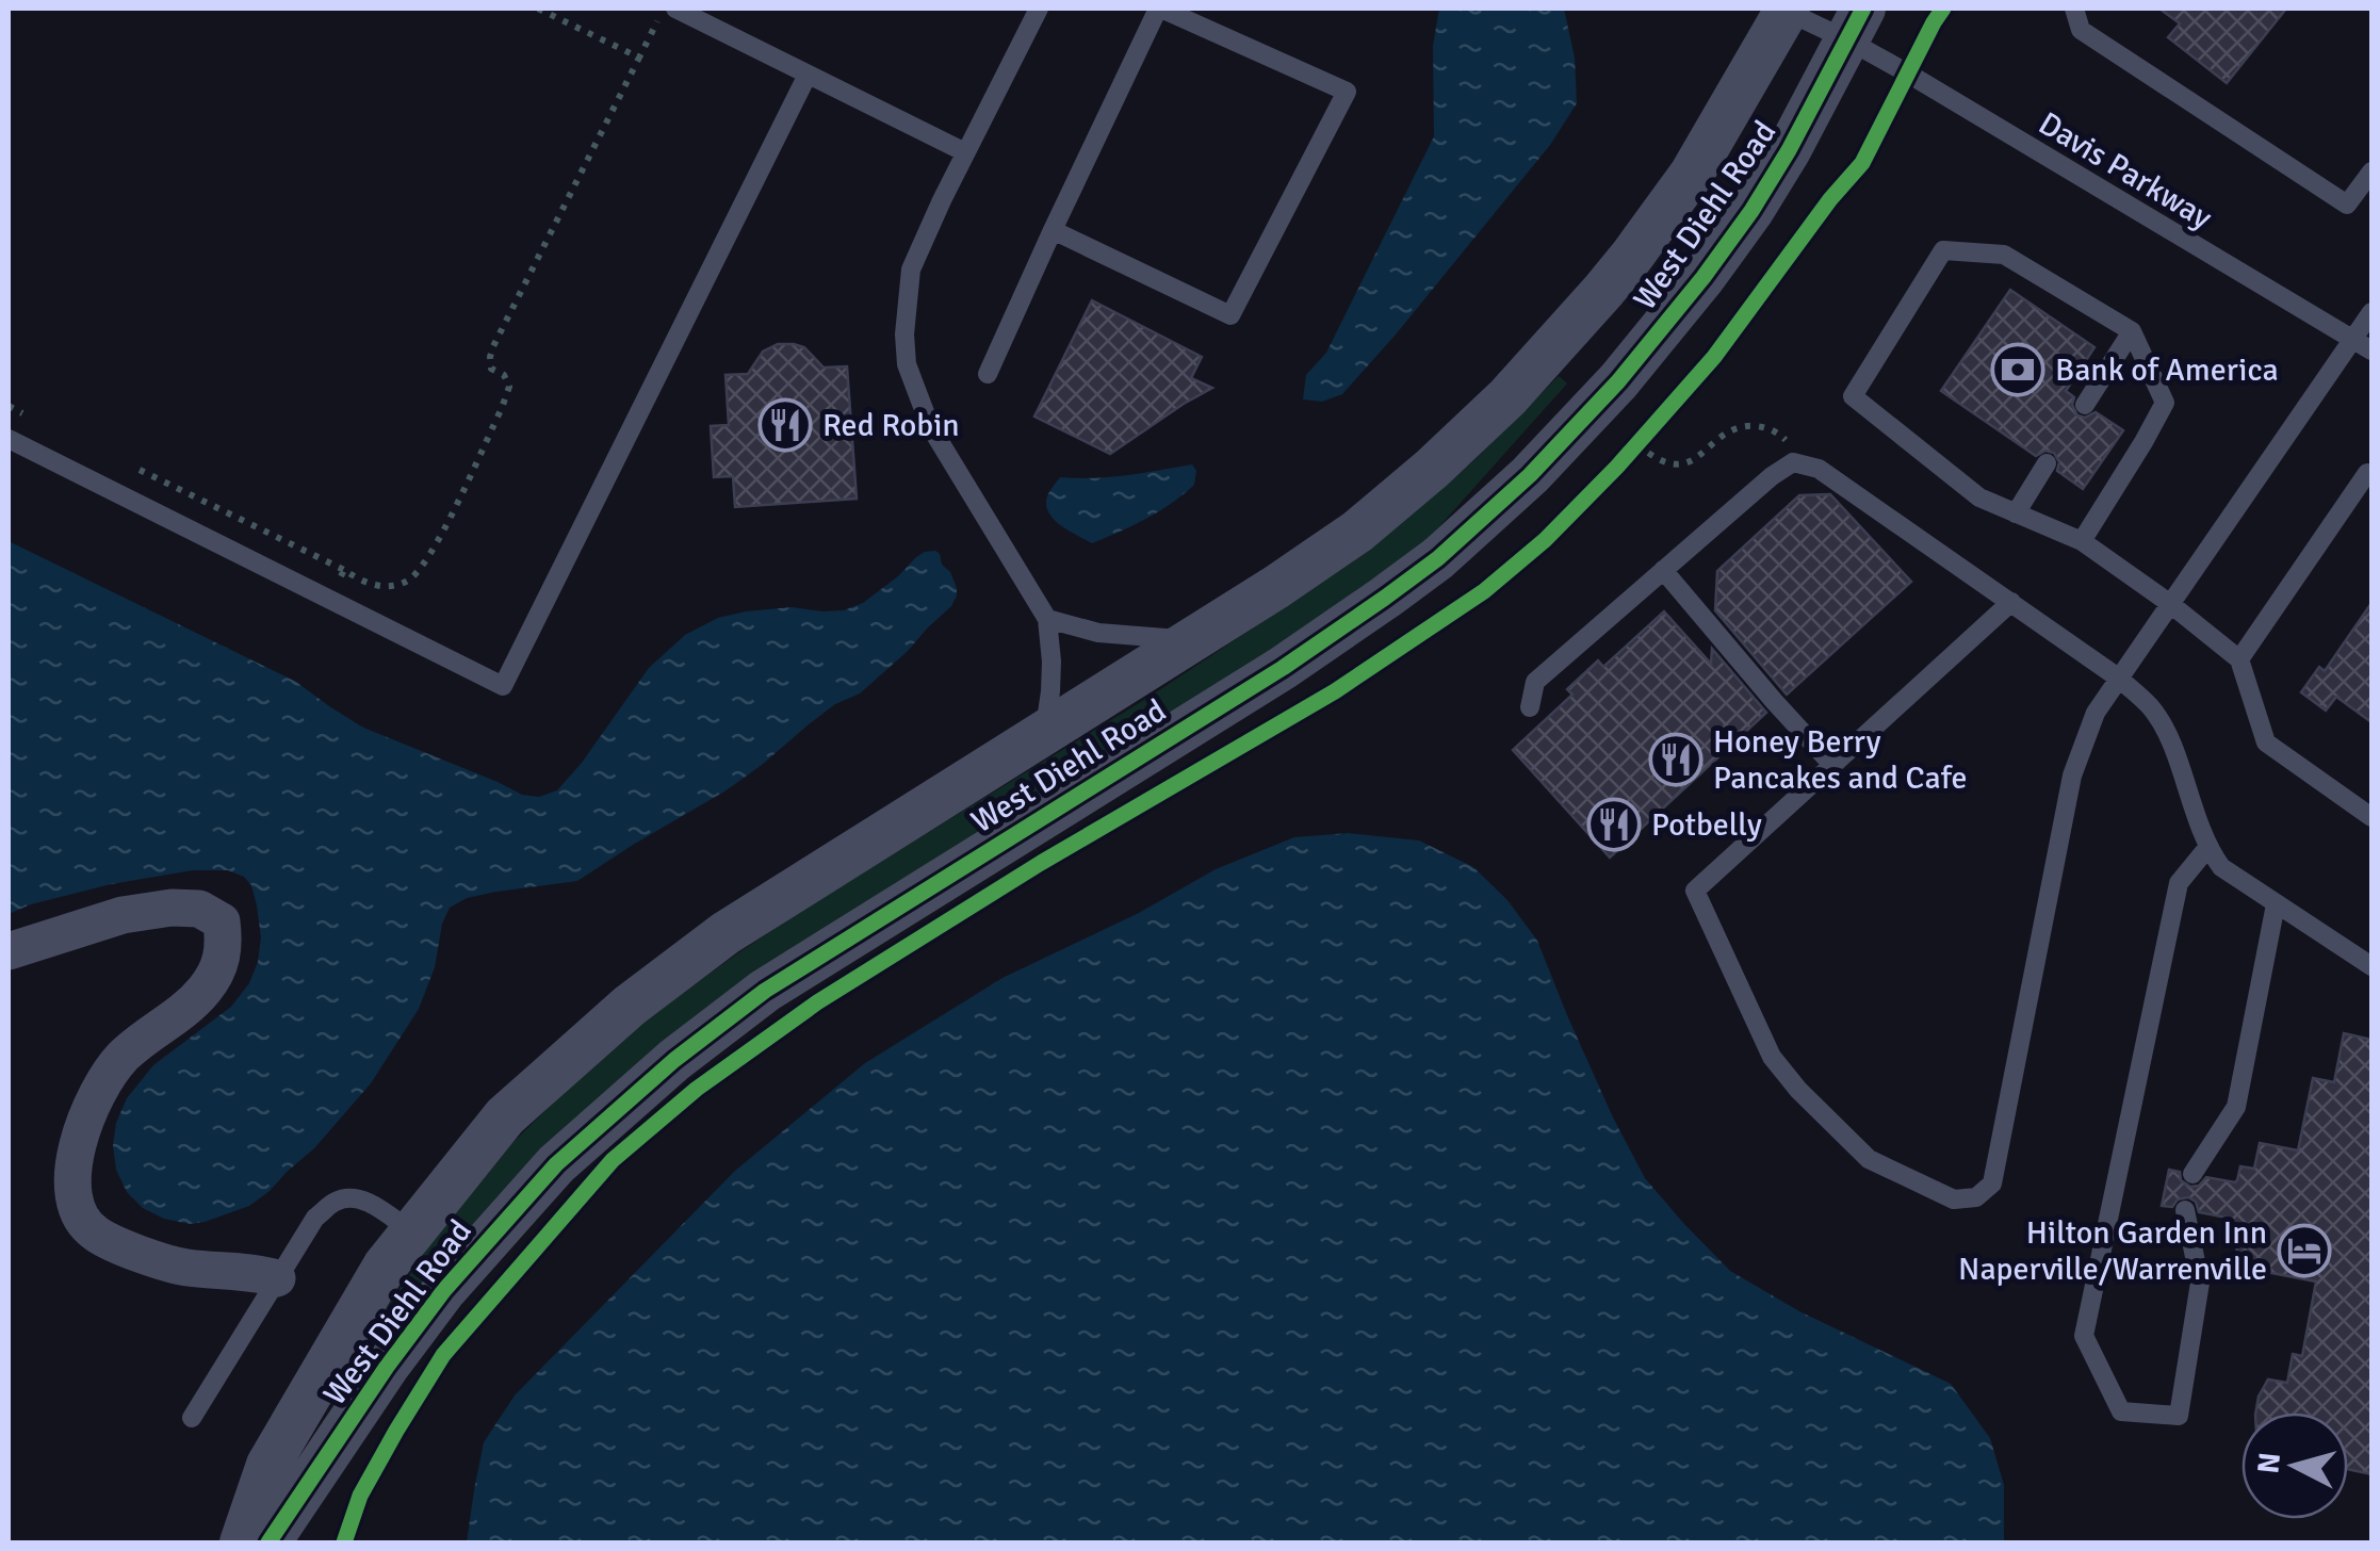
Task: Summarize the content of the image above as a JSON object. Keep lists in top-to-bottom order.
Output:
{
  "streets": {
    "street": ["West Diehl Road"],
    "lane": ["Davis Parkway"]
  },
  "crossings": [
    ["Davis Parkway", "West Diehl Road"]
  ],
  "places": {
    "bank": ["Bank of America"],
    "restaurant": ["Red Robin", "Honey Berry Pancakes and Cafe", "Potbelly"],
    "hotel": ["Hilton Garden Inn Naperville/Warrenville"]
  },
  "north": "left"
}
